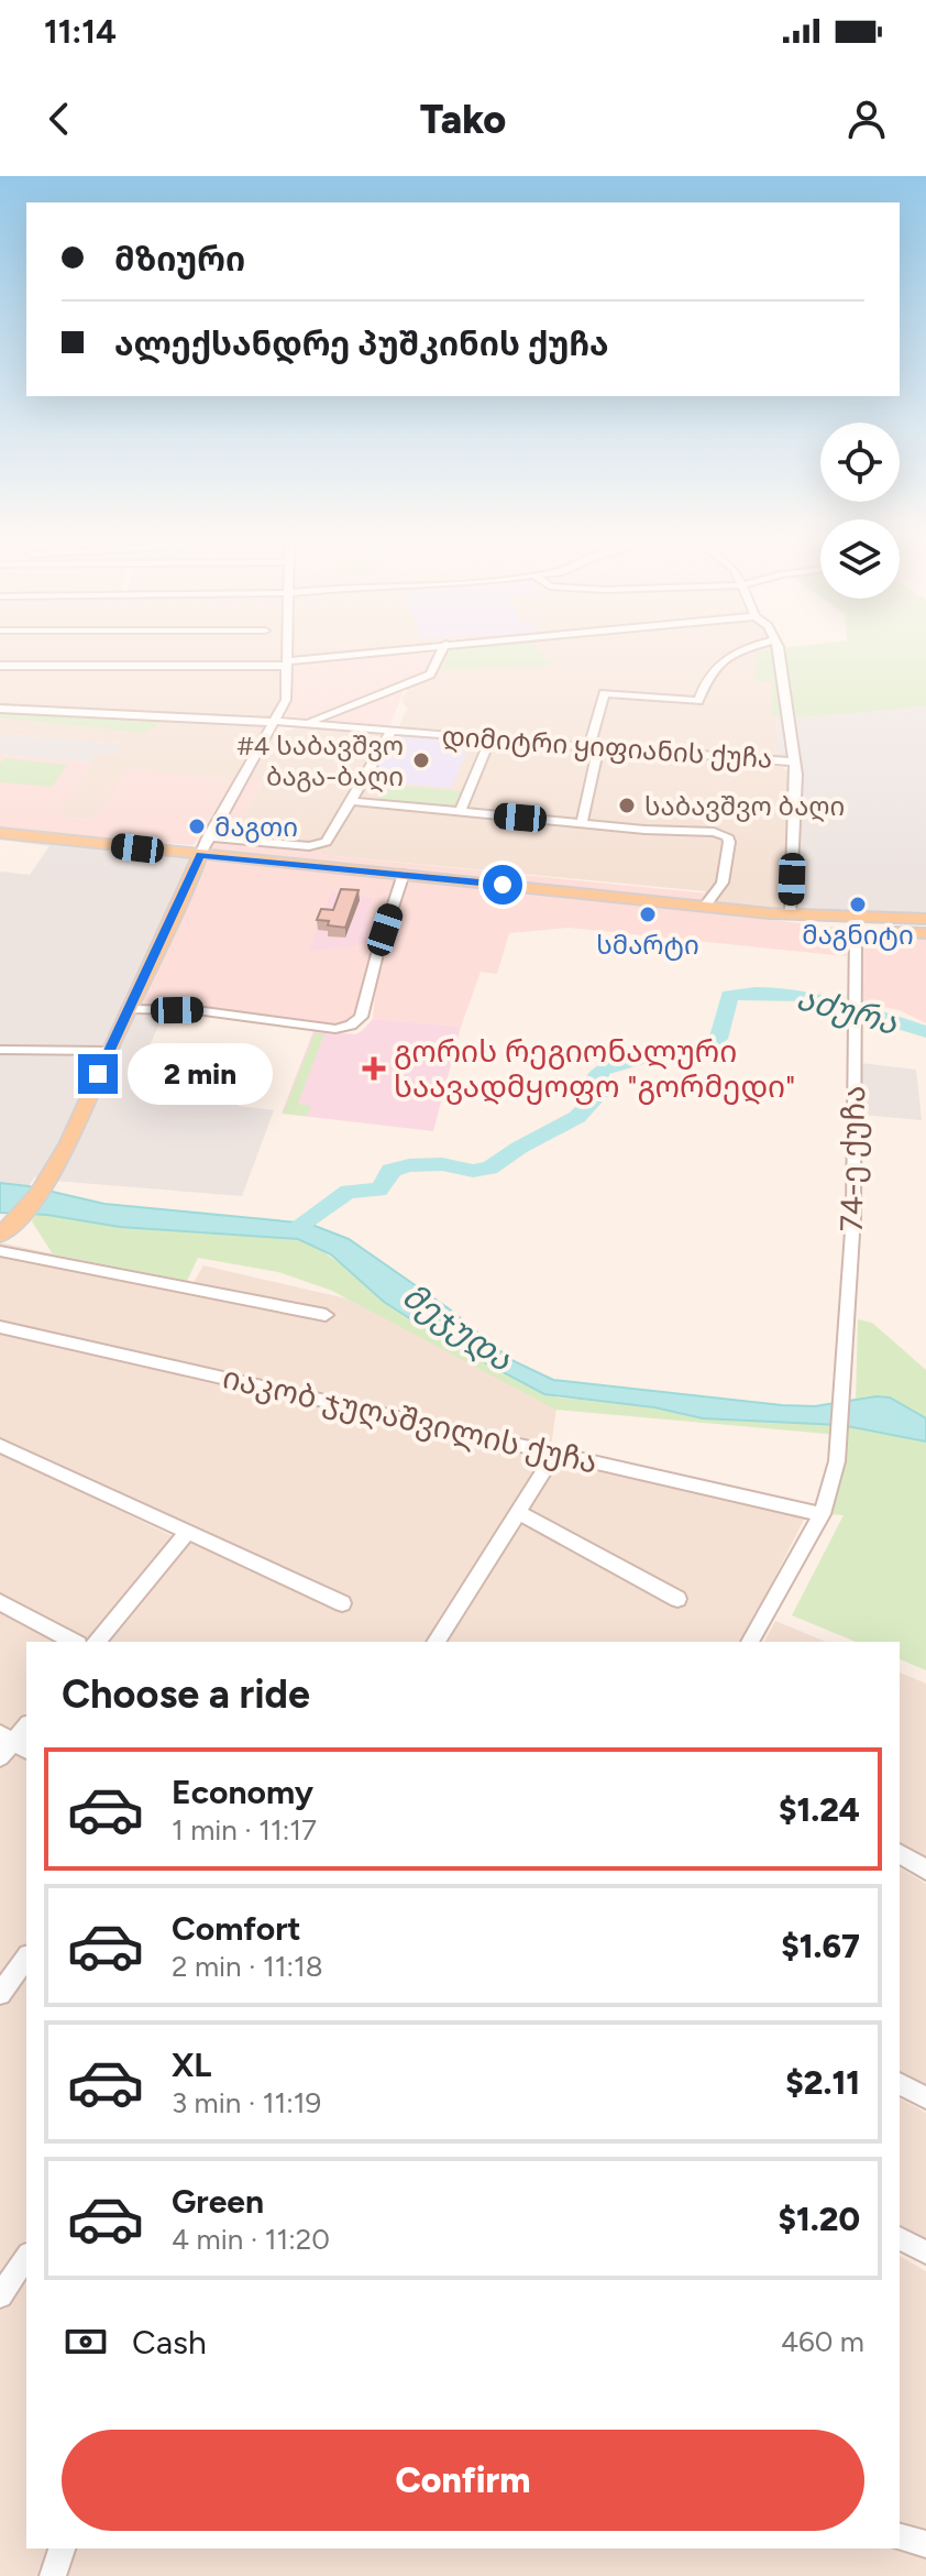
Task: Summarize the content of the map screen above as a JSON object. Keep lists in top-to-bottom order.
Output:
{
  "streets": {
    "street": ["დიმიტრი ყიფიანის ქუჩა", "74-ე ქუჩა", "იაკობ ჯუღაშვილის ქუჩა"]
  },
  "crossings": [
    ["74-ე ქუჩა", "იაკობ ჯუღაშვილის ქუჩა"]
  ],
  "water": ["აძურა", "მეჯუდა"],
  "places": {
    "other": [
      "#4 საბავშვო ბაგა-ბაღი",
      "საბავშვო ბაღი",
      "მაგთი",
      "მაგნიტი",
      "სმარტი"
    ],
    "health": ["გორის რეგიონალური საავადმყოფო \"გორმედი\""]
  },
  "page": {
    "status": "11:14",
    "header": "Tako",
    "banner": ["მზიური", "ალექსანდრე პუშკინის ქუჩა"],
    "bubble": "2 min",
    "heading": "Choose a ride",
    "list": [
      {
        "name": "Economy",
        "note": "1 min · 11:17",
        "value": "$1.24"
      },
      {
        "name": "Comfort",
        "note": "2 min · 11:18",
        "value": "$1.67"
      },
      {
        "name": "XL",
        "note": "3 min · 11:19",
        "value": "$2.11"
      },
      {
        "name": "Green",
        "note": "4 min · 11:20",
        "value": "$1.20"
      }
    ],
    "pay": ["Cash", "460 m"],
    "buttons": "Confirm"
  }
}
